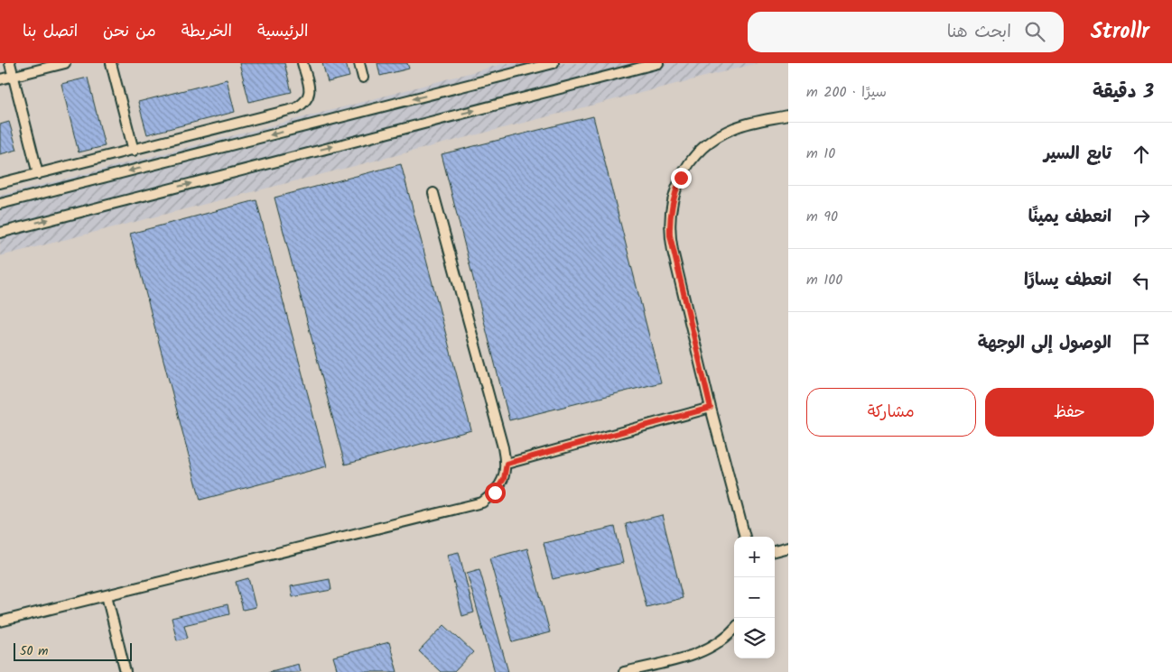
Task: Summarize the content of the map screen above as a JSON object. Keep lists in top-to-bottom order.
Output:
{
  "scale_bar": "50 m",
  "page": {
    "header": "Strollr",
    "search": "ابحث هنا",
    "nav": [
      "الرئيسية",
      "الخريطة",
      "من نحن",
      "اتصل بنا"
    ],
    "heading": ["3 دقيقة", "سيرًا · 200 m"],
    "list": [
      ["تابع السير", "10 m"],
      ["انعطف يمينًا", "90 m"],
      ["انعطف يسارًا", "100 m"],
      "الوصول إلى الوجهة"
    ],
    "buttons": ["حفظ", "مشاركة"],
    "map_buttons": ["+", "−"],
    "scale": "50 m"
  }
}
